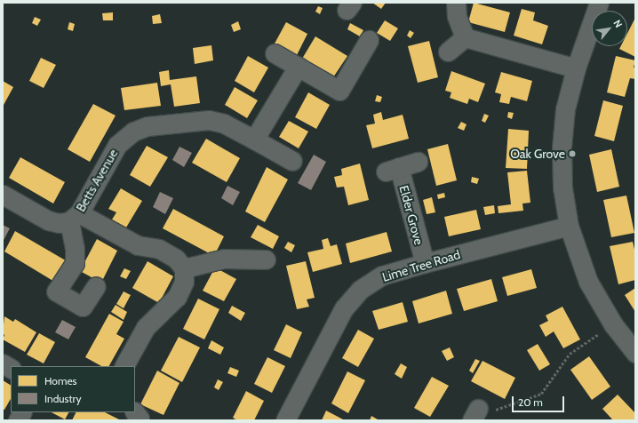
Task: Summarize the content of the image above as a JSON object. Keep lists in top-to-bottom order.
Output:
{
  "streets": {
    "street": ["Betts Avenue", "Elder Grove", "Lime Tree Road"]
  },
  "crossings": [
    ["Elder Grove", "Lime Tree Road"]
  ],
  "places": ["Oak Grove"],
  "legend": ["Homes", "Industry"],
  "scale_bar": "20 m",
  "north": "top right"
}
